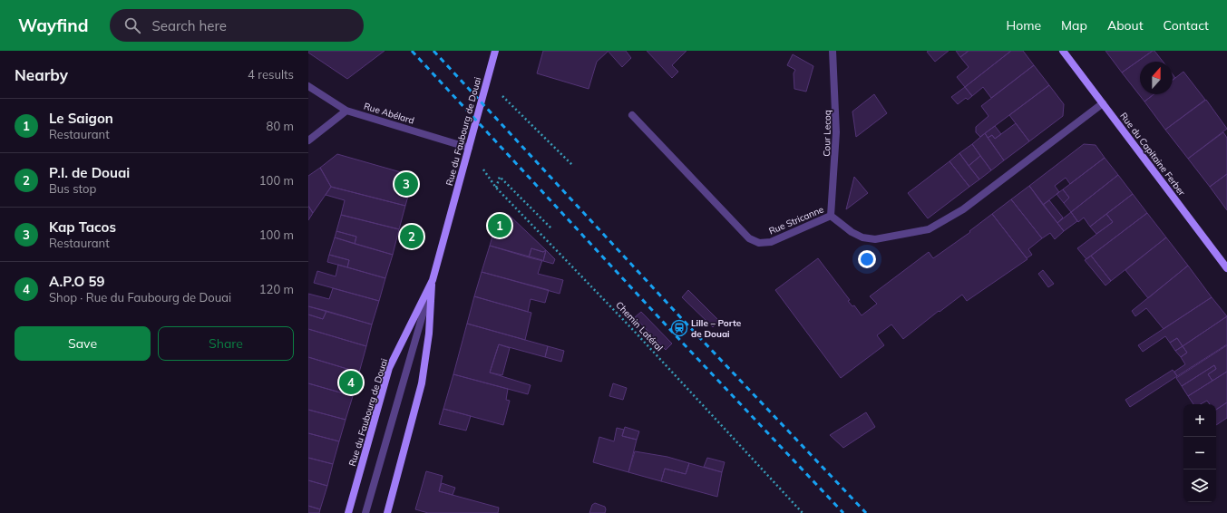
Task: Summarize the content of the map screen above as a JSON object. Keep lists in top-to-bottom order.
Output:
{
  "streets": {
    "main road": ["Rue du Faubourg de Douai", "Rue du Capitaine Ferber"],
    "street": ["Rue Abélard", "Cour Lecoq", "Rue Stricanne"],
    "path": ["Chemin Latéral"]
  },
  "crossings": [
    ["Rue Abélard", "Rue du Faubourg de Douai"],
    ["Rue Abélard", "Chemin Latéral"],
    ["Rue du Faubourg de Douai", "Chemin Latéral"],
    ["Cour Lecoq", "Rue Stricanne"],
    ["Rue du Capitaine Ferber", "Rue Stricanne"]
  ],
  "places": {
    "station": ["Lille – Porte de Douai"]
  },
  "north": "top",
  "page": {
    "header": "Wayfind",
    "search": "Search here",
    "nav": [
      "Home",
      "Map",
      "About",
      "Contact"
    ],
    "heading": ["Nearby", "4 results"],
    "list": [
      {
        "mark": "1",
        "name": "Le Saigon",
        "note": "Restaurant",
        "value": "80 m"
      },
      {
        "mark": "2",
        "name": "P.I. de Douai",
        "note": "Bus stop",
        "value": "100 m"
      },
      {
        "mark": "3",
        "name": "Kap Tacos",
        "note": "Restaurant",
        "value": "100 m"
      },
      {
        "mark": "4",
        "name": "A.P.O 59",
        "note": "Shop · Rue du Faubourg de Douai",
        "value": "120 m"
      }
    ],
    "pins": [
      "3",
      "1",
      "2",
      "4"
    ],
    "buttons": ["Save", "Share"],
    "map_buttons": ["+", "−"]
  }
}
